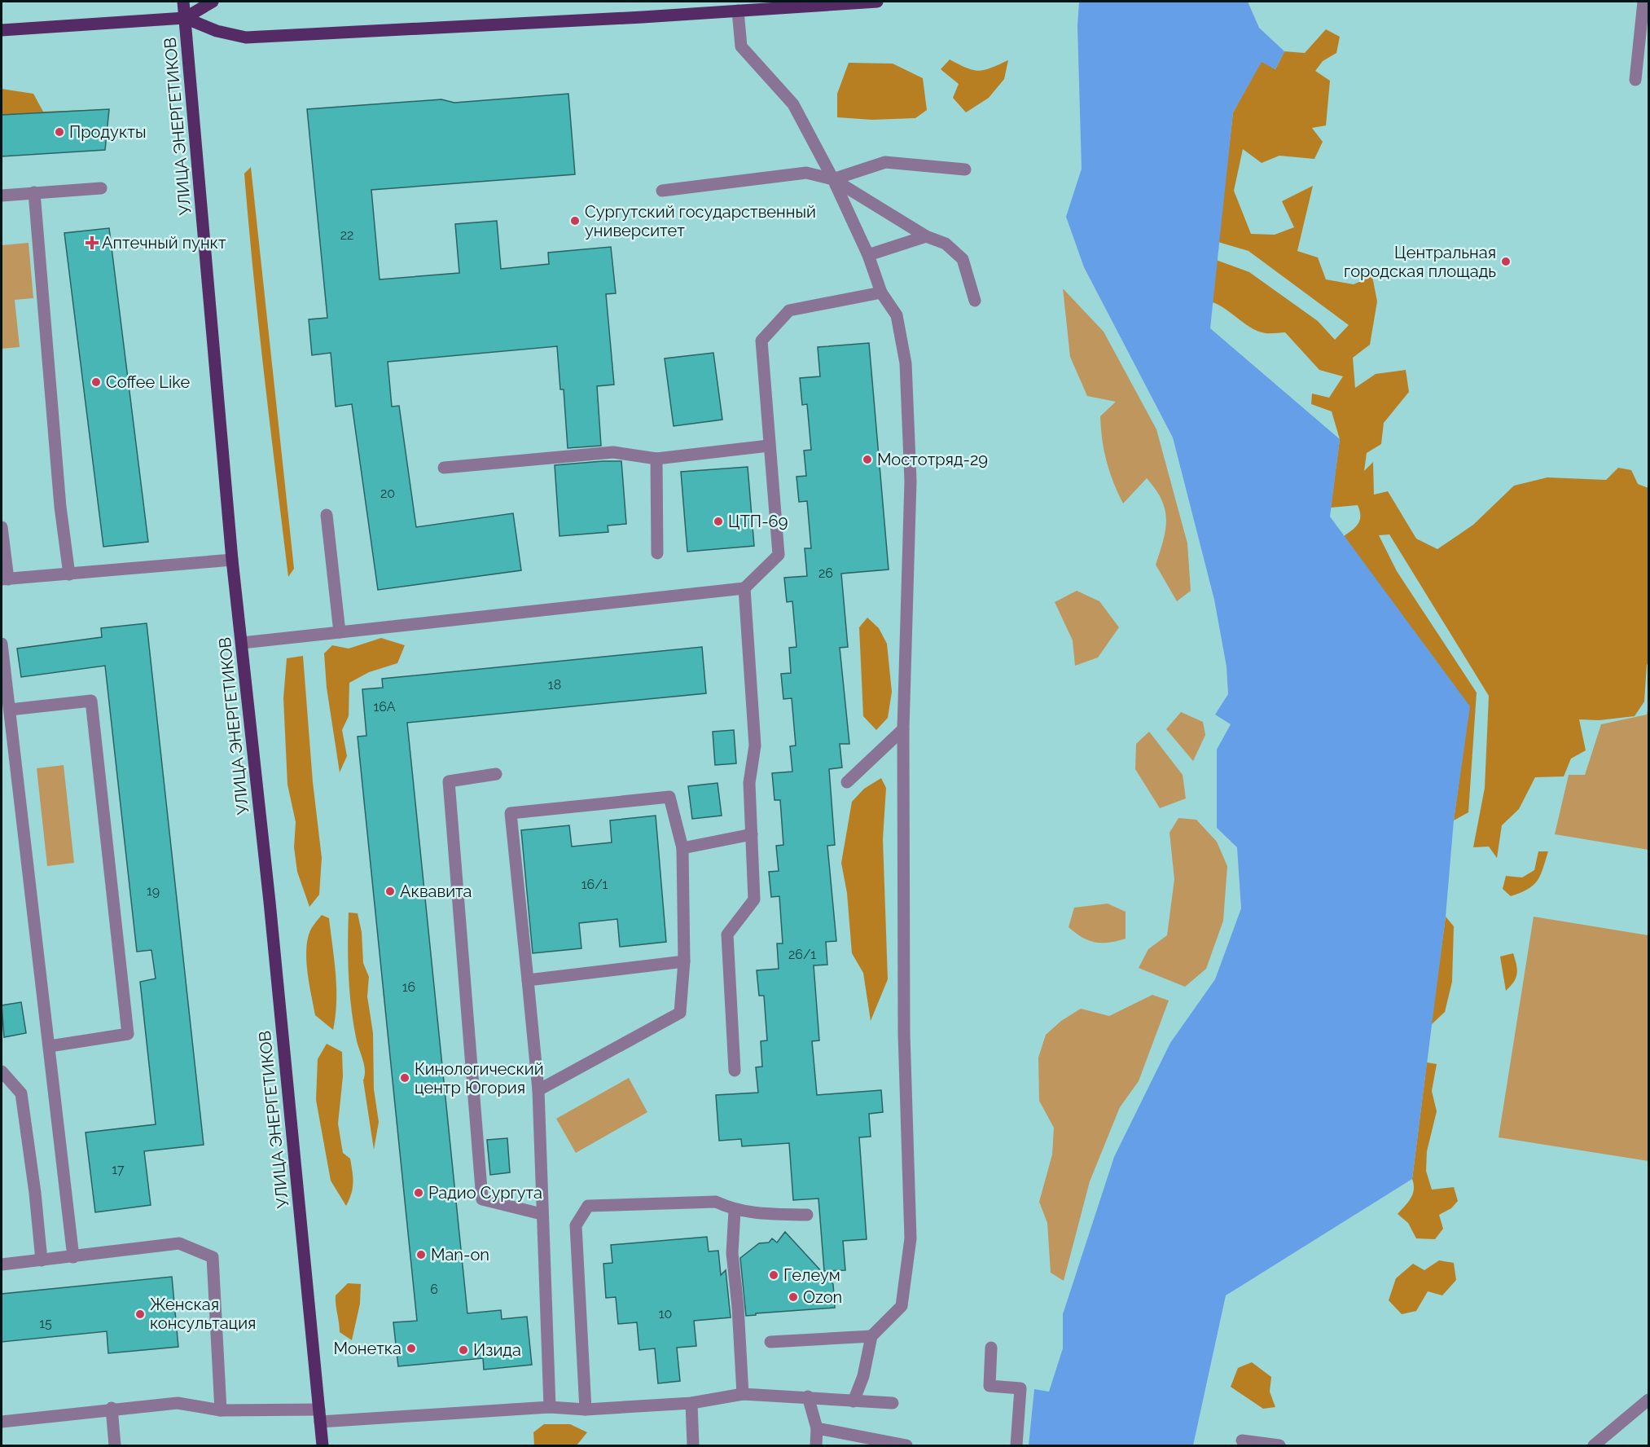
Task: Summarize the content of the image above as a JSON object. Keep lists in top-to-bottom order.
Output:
{
  "streets": {
    "main road": ["УЛИЦА ЭНЕРГЕТИКОВ"]
  },
  "places": {
    "other": [
      "Продукты",
      "Сургутский государственный университет",
      "Центральная городская площадь",
      "Coffee Like",
      "Мостотряд-29",
      "ЦТП-69",
      "Аквавита",
      "Кинологический центр Югория",
      "Радио Сургута",
      "Man-on",
      "Гелеум",
      "Ozon",
      "Женская консультация",
      "Монетка",
      "Изида"
    ],
    "health": ["Аптечный пункт"]
  },
  "house_numbers": [
    "22",
    "20",
    "26",
    "18",
    "16А",
    "16/1",
    "19",
    "26/1",
    "16",
    "17",
    "6",
    "10",
    "15"
  ]
}
